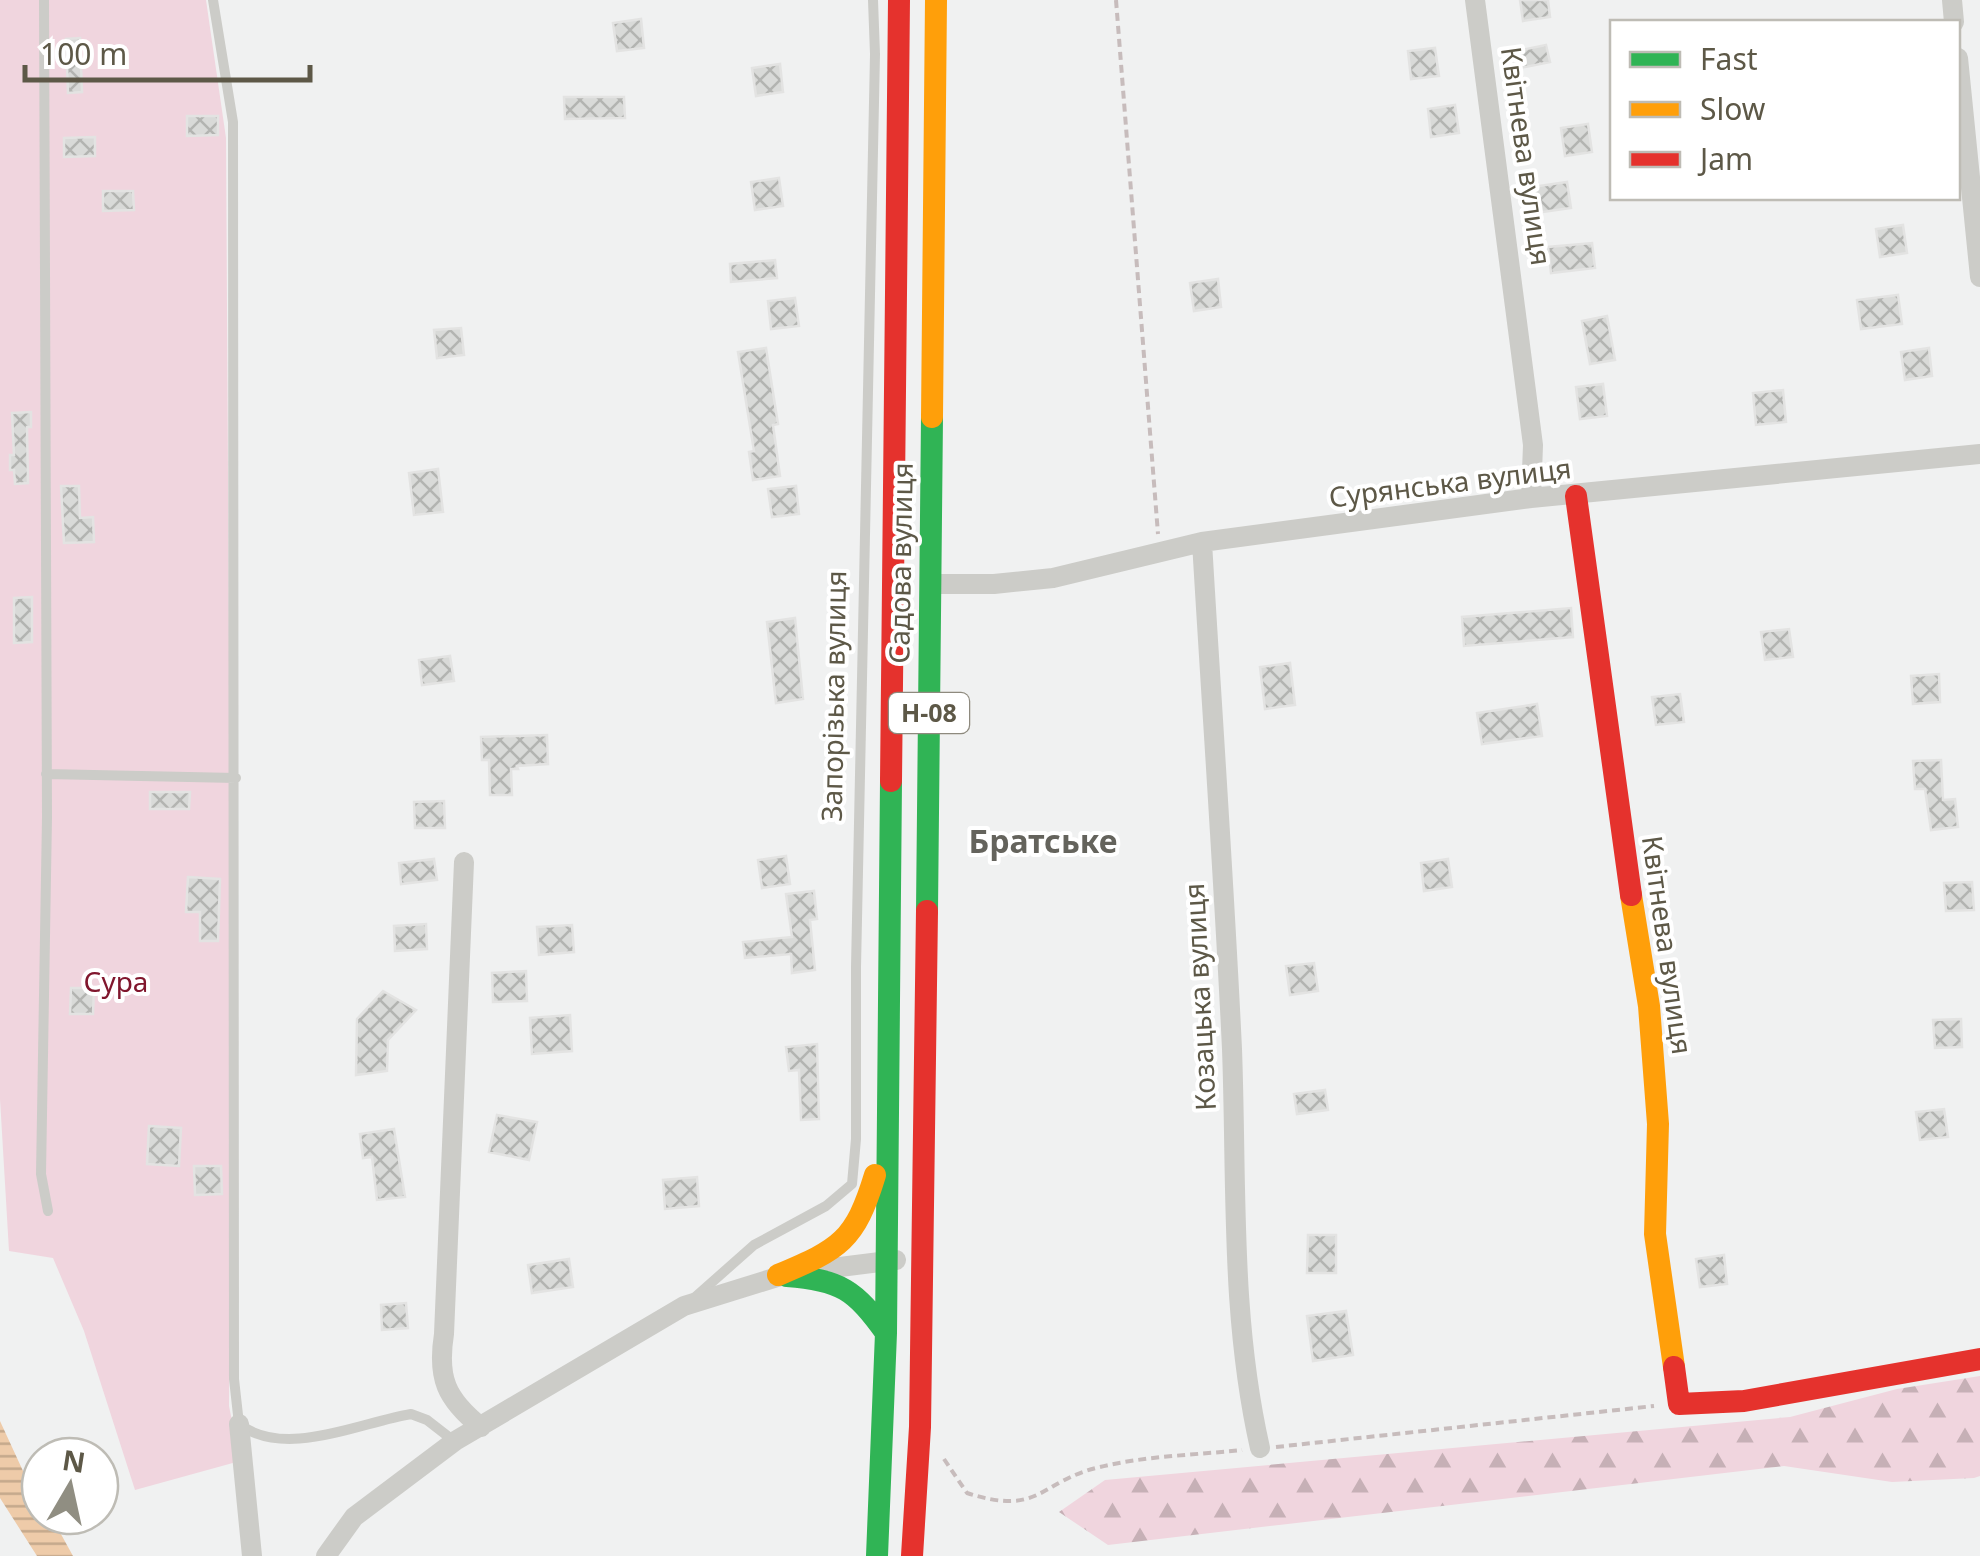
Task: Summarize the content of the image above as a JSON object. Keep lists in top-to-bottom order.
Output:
{
  "streets": {
    "main road": ["Квітнева вулиця", "Садова вулиця", "Н-08"],
    "street": ["Сурянська вулиця", "Козацька вулиця"],
    "lane": ["Запорізька вулиця"]
  },
  "crossings": [
    ["Квітнева вулиця", "Сурянська вулиця"],
    ["Сурянська вулиця", "Садова вулиця"],
    ["Сурянська вулиця", "Козацька вулиця"],
    ["Садова вулиця", "Н-08"]
  ],
  "districts": ["Братське"],
  "parks": ["Сура"],
  "legend": ["Fast", "Slow", "Jam"],
  "scale_bar": "100 m",
  "north": "top"
}
